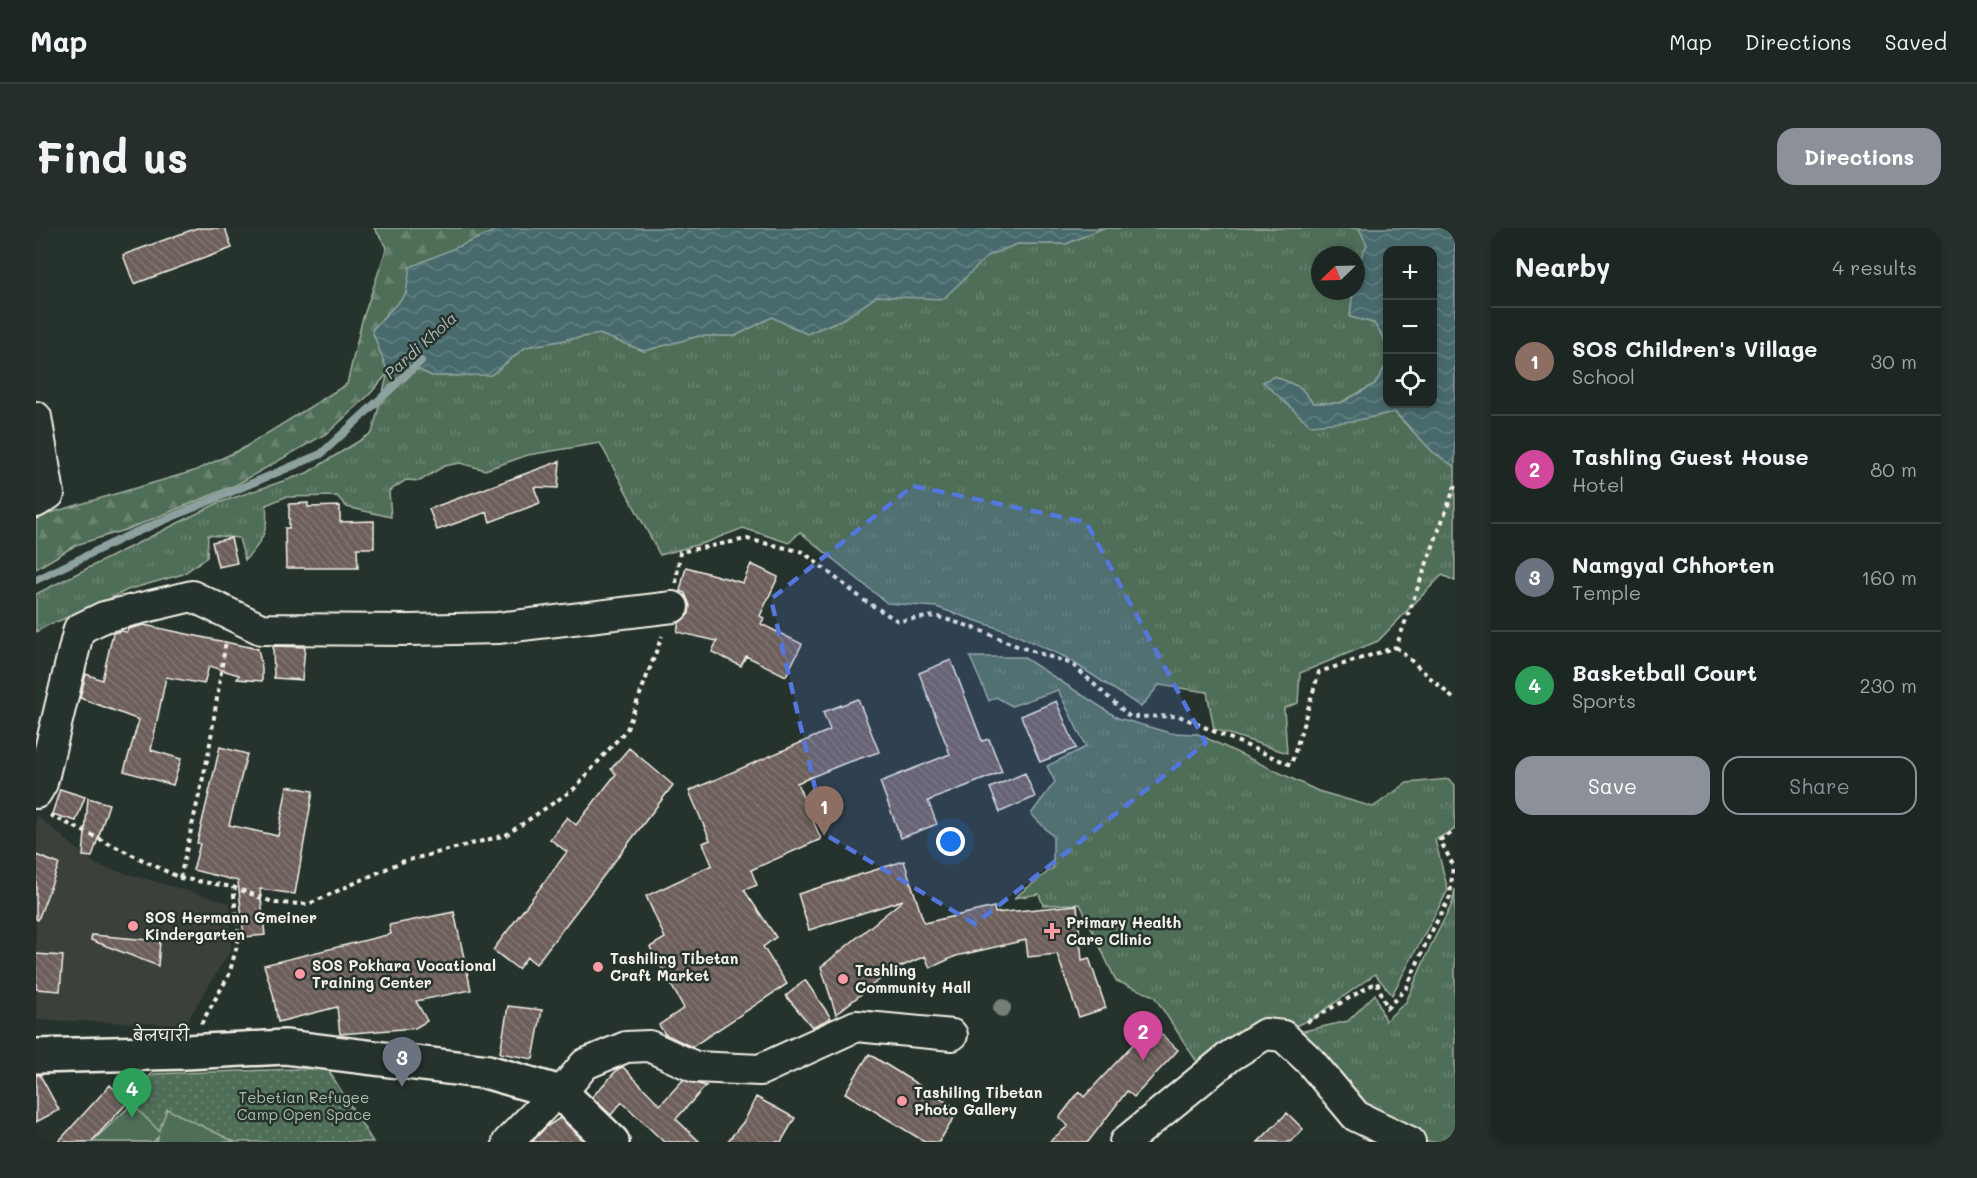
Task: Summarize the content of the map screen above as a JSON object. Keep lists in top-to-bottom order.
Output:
{
  "districts": ["बेलघारी"],
  "water": ["Pardi Khola"],
  "parks": ["Tebetian Refugee Camp Open Space"],
  "places": {
    "other": [
      "SOS Hermann Gmeiner Kindergarten",
      "Tashiling Tibetan Craft Market",
      "SOS Pokhara Vocational Training Center",
      "Tashling Community Hall",
      "Tashiling Tibetan Photo Gallery"
    ],
    "health": ["Primary Health Care Clinic"]
  },
  "north": "bottom left",
  "page": {
    "header": "Map",
    "nav": ["Map", "Directions", "Saved"],
    "buttons": [
      "Directions",
      ["Save", "Share"]
    ],
    "title": "Find us",
    "heading": ["Nearby", "4 results"],
    "map_buttons": ["+", "−"],
    "list": [
      {
        "mark": "1",
        "name": "SOS Children's Village",
        "note": "School",
        "value": "30 m"
      },
      {
        "mark": "2",
        "name": "Tashling Guest House",
        "note": "Hotel",
        "value": "80 m"
      },
      {
        "mark": "3",
        "name": "Namgyal Chhorten",
        "note": "Temple",
        "value": "160 m"
      },
      {
        "mark": "4",
        "name": "Basketball Court",
        "note": "Sports",
        "value": "230 m"
      }
    ],
    "pins": [
      "1",
      "2",
      "3",
      "4"
    ]
  }
}
